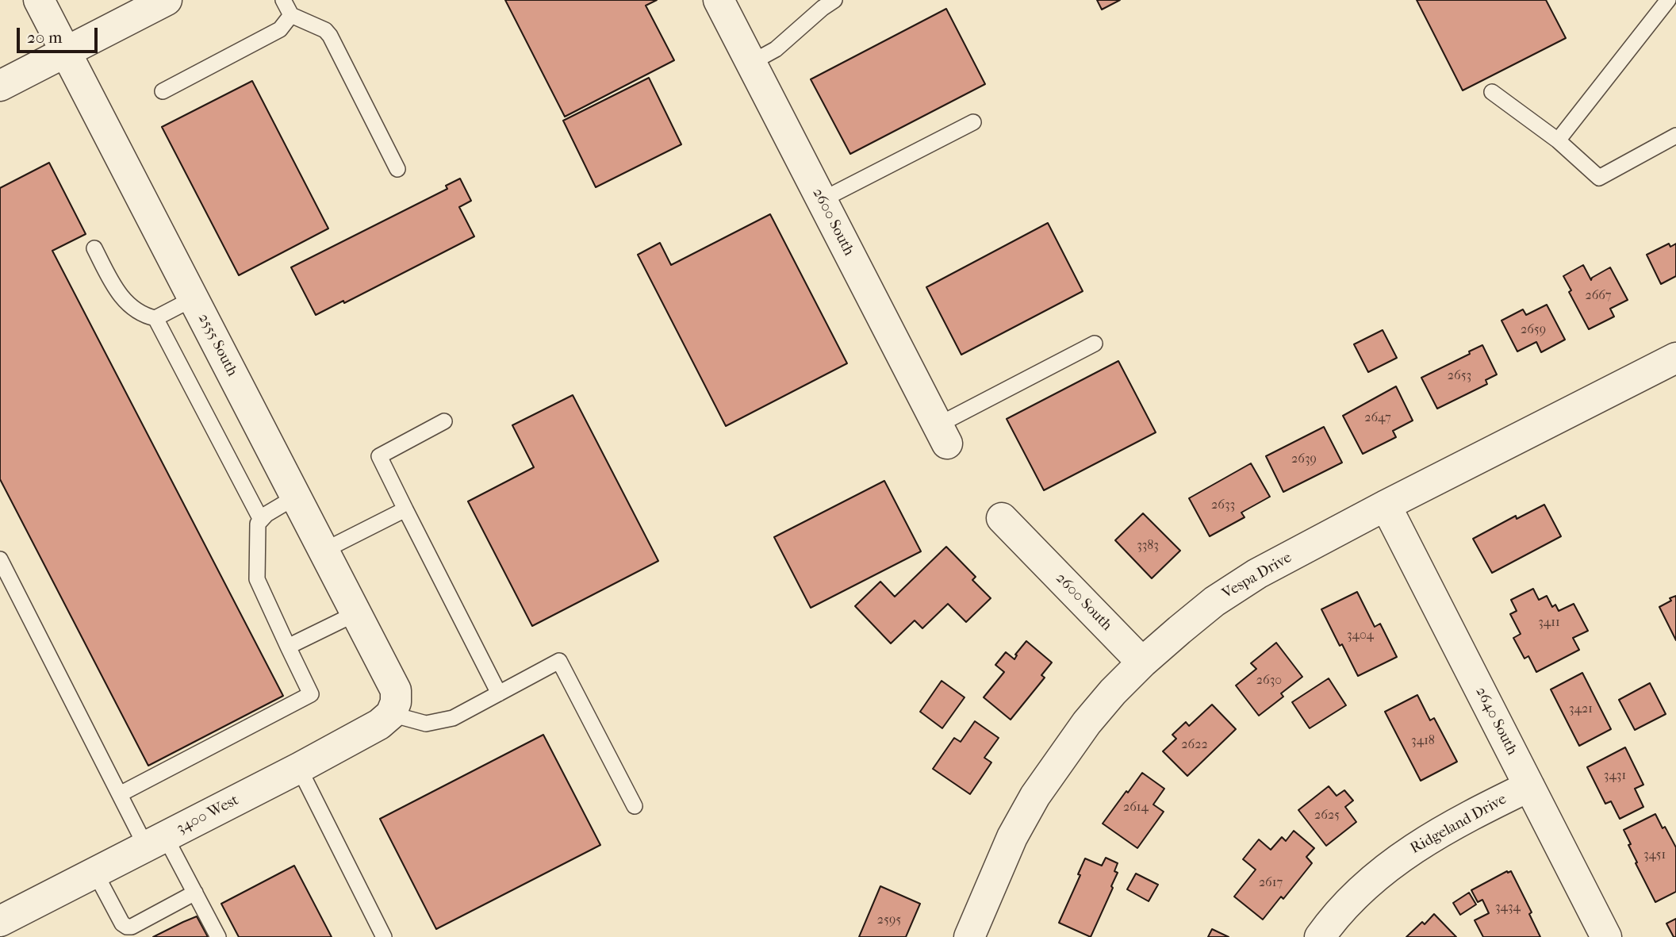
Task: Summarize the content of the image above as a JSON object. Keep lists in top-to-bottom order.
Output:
{
  "streets": {
    "street": [
      "2600 South",
      "2555 South",
      "Vespa Drive",
      "2640 South",
      "3400 West",
      "Ridgeland Drive"
    ]
  },
  "crossings": [
    ["2600 South", "Vespa Drive"],
    ["2555 South", "3400 West"],
    ["Vespa Drive", "2640 South"],
    ["2640 South", "Ridgeland Drive"]
  ],
  "house_numbers": [
    "2667",
    "2659",
    "2653",
    "2647",
    "2639",
    "2633",
    "3383",
    "3411",
    "3404",
    "2630",
    "3421",
    "3418",
    "2622",
    "3431",
    "2614",
    "2625",
    "3451",
    "2617",
    "3434",
    "2595"
  ],
  "scale_bar": "20 m"
}
